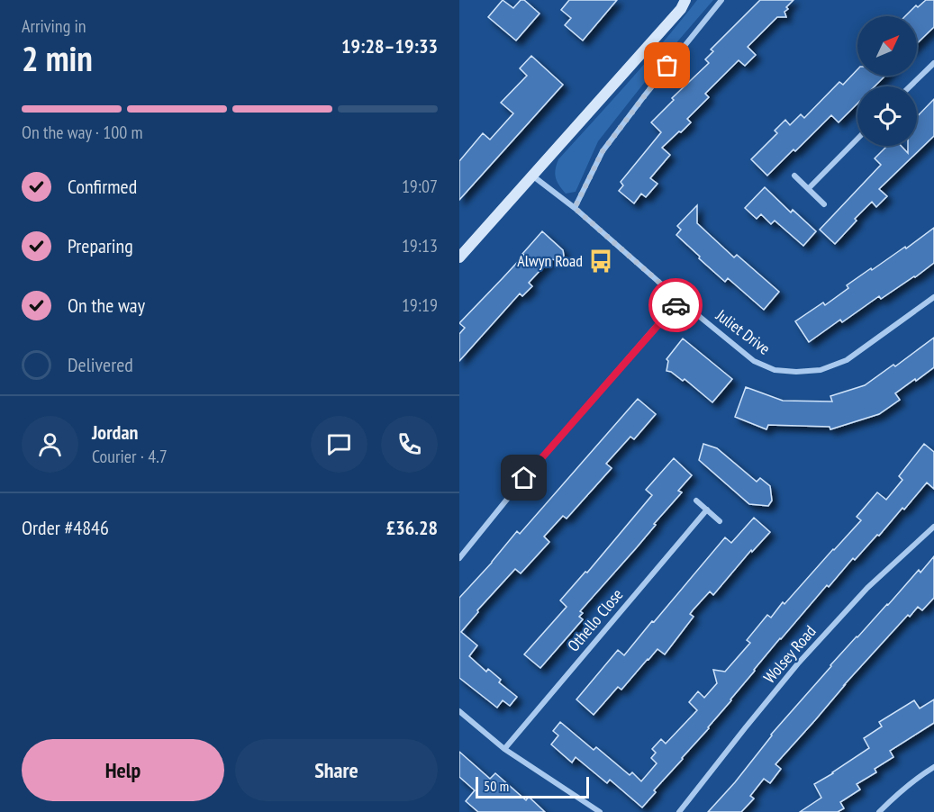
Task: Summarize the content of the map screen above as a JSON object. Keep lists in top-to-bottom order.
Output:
{
  "streets": {
    "street": ["Juliet Drive", "Othello Close", "Wolsey Road"]
  },
  "places": {
    "bus stop": ["Alwyn Road"]
  },
  "scale_bar": "50 m",
  "north": "top right",
  "page": {
    "heading": ["2 min", "Arriving in", "19:28–19:33"],
    "panel": [
      "Jordan",
      "Courier · 4.7",
      "Order #4846",
      "£36.28"
    ],
    "bar": "On the way · 100 m",
    "list": [
      ["Confirmed", "19:07"],
      ["Preparing", "19:13"],
      ["On the way", "19:19"],
      "Delivered"
    ],
    "buttons": ["Help", "Share"],
    "scale": "50 m"
  }
}
